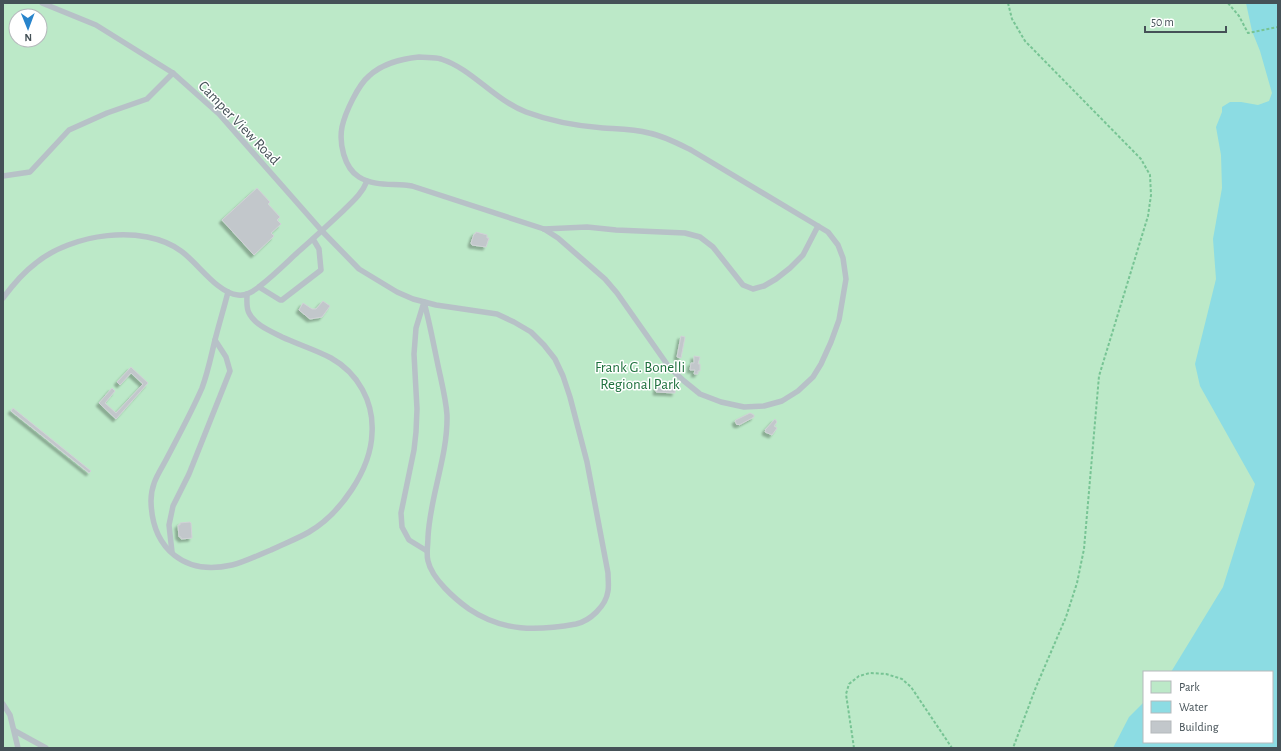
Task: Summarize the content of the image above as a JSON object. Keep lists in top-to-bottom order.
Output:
{
  "streets": {
    "lane": ["Camper View Road"]
  },
  "parks": ["Frank G. Bonelli Regional Park"],
  "legend": ["Park", "Water", "Building"],
  "scale_bar": "50 m",
  "north": "bottom"
}
